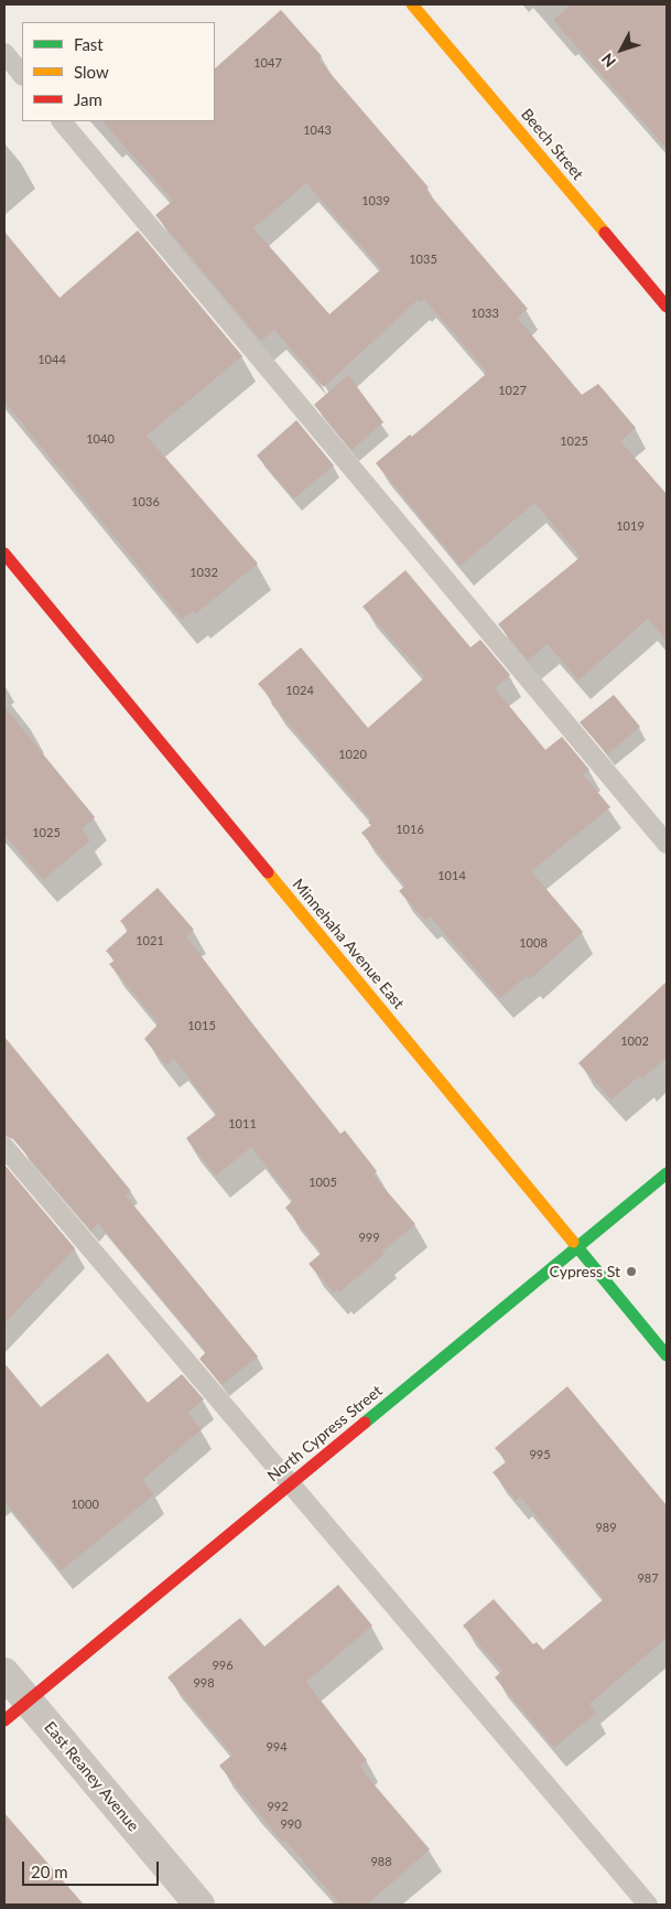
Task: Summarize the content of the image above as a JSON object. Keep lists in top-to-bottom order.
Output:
{
  "streets": {
    "street": [
      "Beech Street",
      "Minnehaha Avenue East",
      "North Cypress Street",
      "East Reaney Avenue"
    ]
  },
  "crossings": [
    ["Minnehaha Avenue East", "North Cypress Street"],
    ["North Cypress Street", "East Reaney Avenue"]
  ],
  "places": ["Cypress St"],
  "house_numbers": [
    "1047",
    "1043",
    "1039",
    "1035",
    "1033",
    "1044",
    "1027",
    "1040",
    "1025",
    "1036",
    "1019",
    "1032",
    "1024",
    "1020",
    "1016",
    "1025",
    "1014",
    "1021",
    "1008",
    "1015",
    "1002",
    "1011",
    "1005",
    "999",
    "995",
    "1000",
    "989",
    "987",
    "996",
    "998",
    "994",
    "992",
    "990",
    "988"
  ],
  "legend": ["Fast", "Slow", "Jam"],
  "scale_bar": "20 m",
  "north": "bottom left"
}
